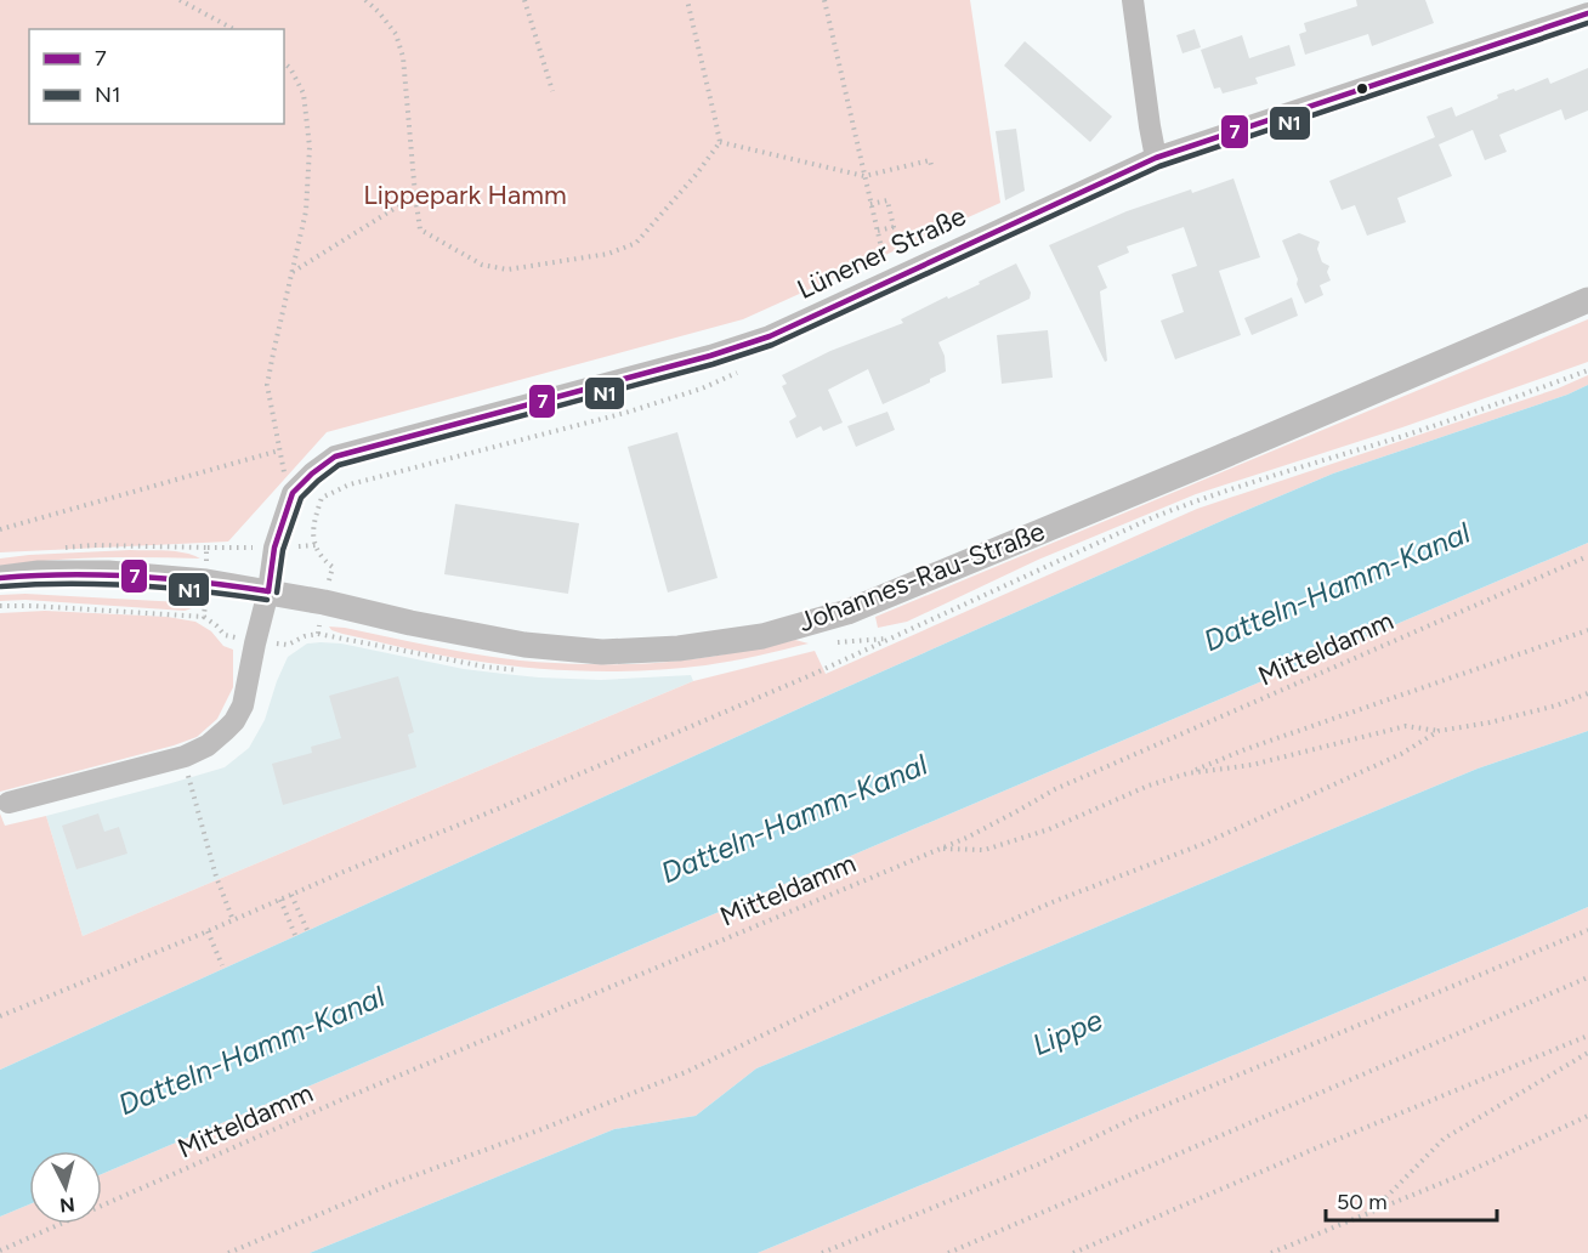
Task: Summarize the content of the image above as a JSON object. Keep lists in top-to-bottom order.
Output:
{
  "streets": {
    "street": ["Lünener Straße", "Johannes-Rau-Straße"],
    "path": ["Mitteldamm"]
  },
  "crossings": [
    ["Lünener Straße", "Johannes-Rau-Straße"]
  ],
  "water": ["Datteln-Hamm-Kanal", "Lippe"],
  "parks": ["Lippepark Hamm"],
  "lines": ["transit line 7", "transit line N1"],
  "legend": ["7", "N1"],
  "scale_bar": "50 m",
  "north": "bottom"
}
